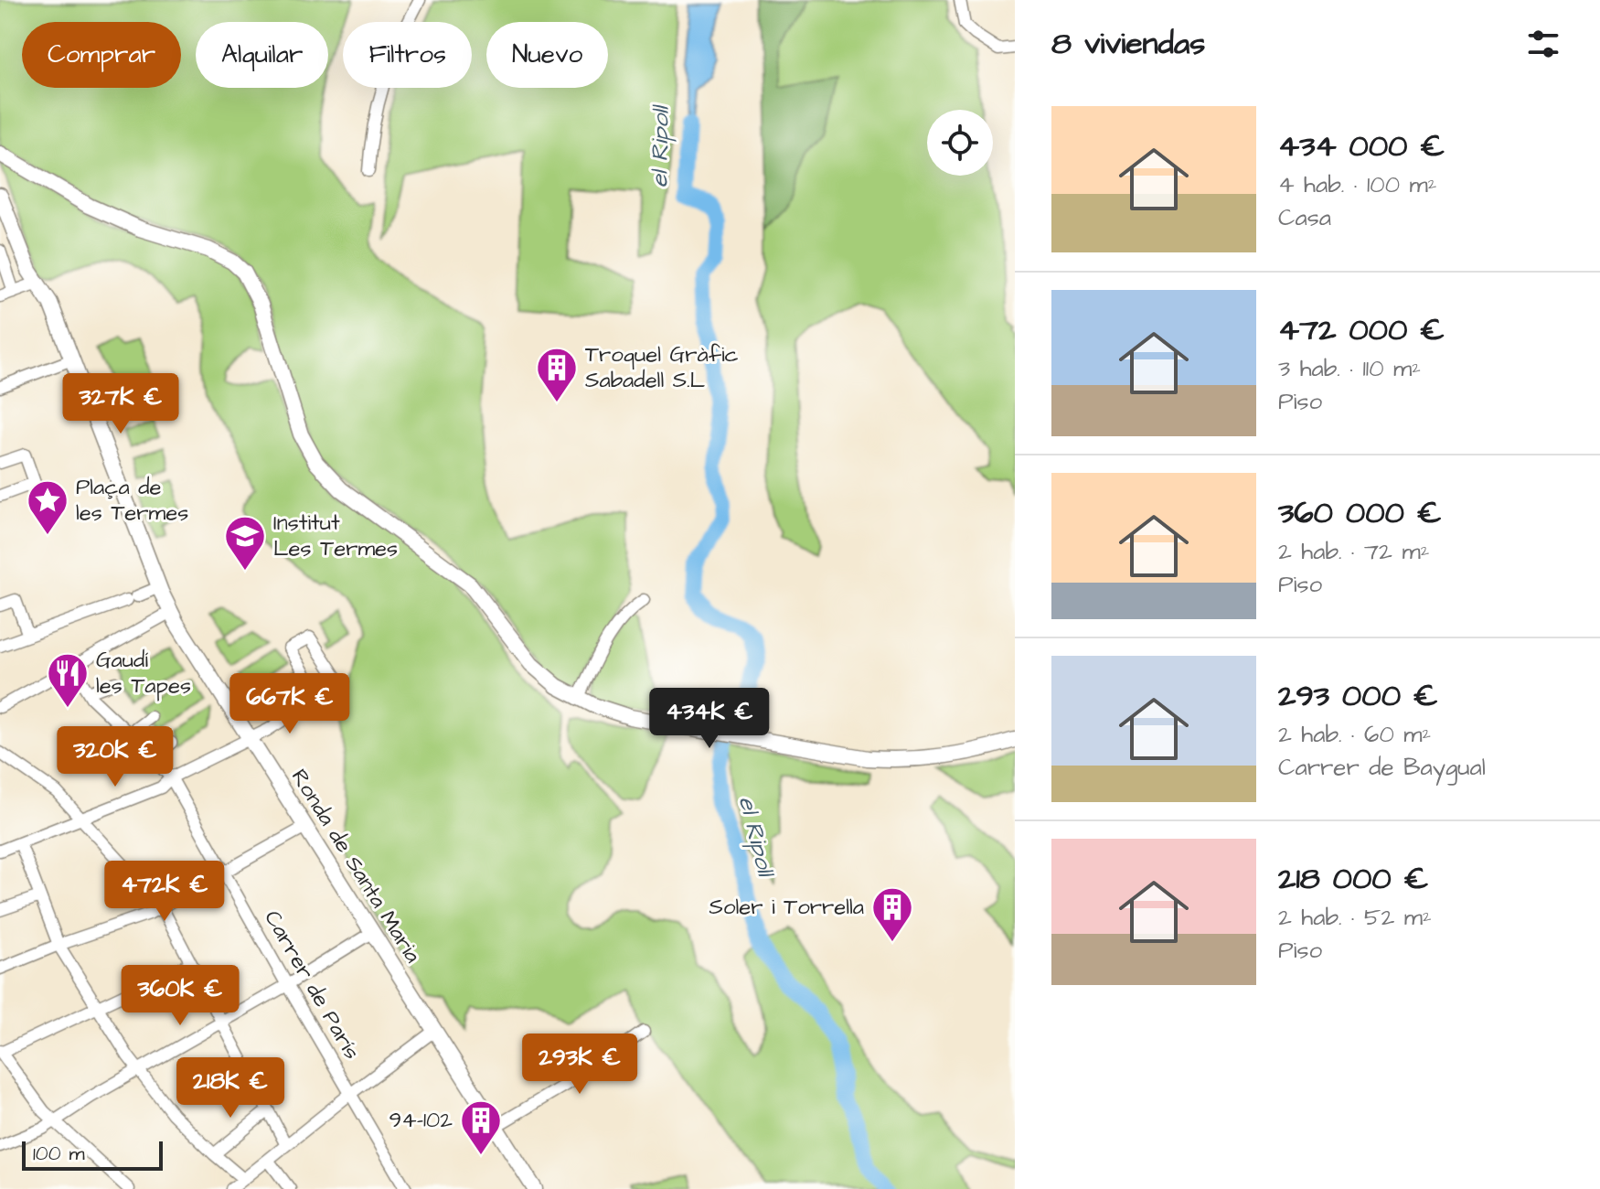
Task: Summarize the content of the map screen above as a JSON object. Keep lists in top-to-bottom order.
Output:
{
  "streets": {
    "main road": ["Ronda de Santa Maria"],
    "street": ["Carrer de París"]
  },
  "water": ["el Ripoll"],
  "places": {
    "building": ["Troquel Gràfic Sabadell S.L", "Soler i Torrella", "94-102"],
    "place": ["Plaça de les Termes"],
    "school or university": ["Institut Les Termes"],
    "restaurant": ["Gaudí les Tapes"]
  },
  "scale_bar": "100 m",
  "page": {
    "heading": "8 viviendas",
    "chip": [
      "Comprar",
      "Alquilar",
      "Filtros",
      "Nuevo"
    ],
    "list": [
      {
        "name": "434 000 €",
        "note": "4 hab. · 100 m² · Casa"
      },
      {
        "name": "472 000 €",
        "note": "3 hab. · 110 m² · Piso"
      },
      {
        "name": "360 000 €",
        "note": "2 hab. · 72 m² · Piso"
      },
      {
        "name": "293 000 €",
        "note": "2 hab. · 60 m² · Carrer de Baygual"
      },
      {
        "name": "218 000 €",
        "note": "2 hab. · 52 m² · Piso"
      }
    ],
    "price": [
      "327K €",
      "667K €",
      "434K €",
      "320K €",
      "472K €",
      "360K €",
      "293K €",
      "218K €"
    ],
    "scale": "100 m"
  }
}
